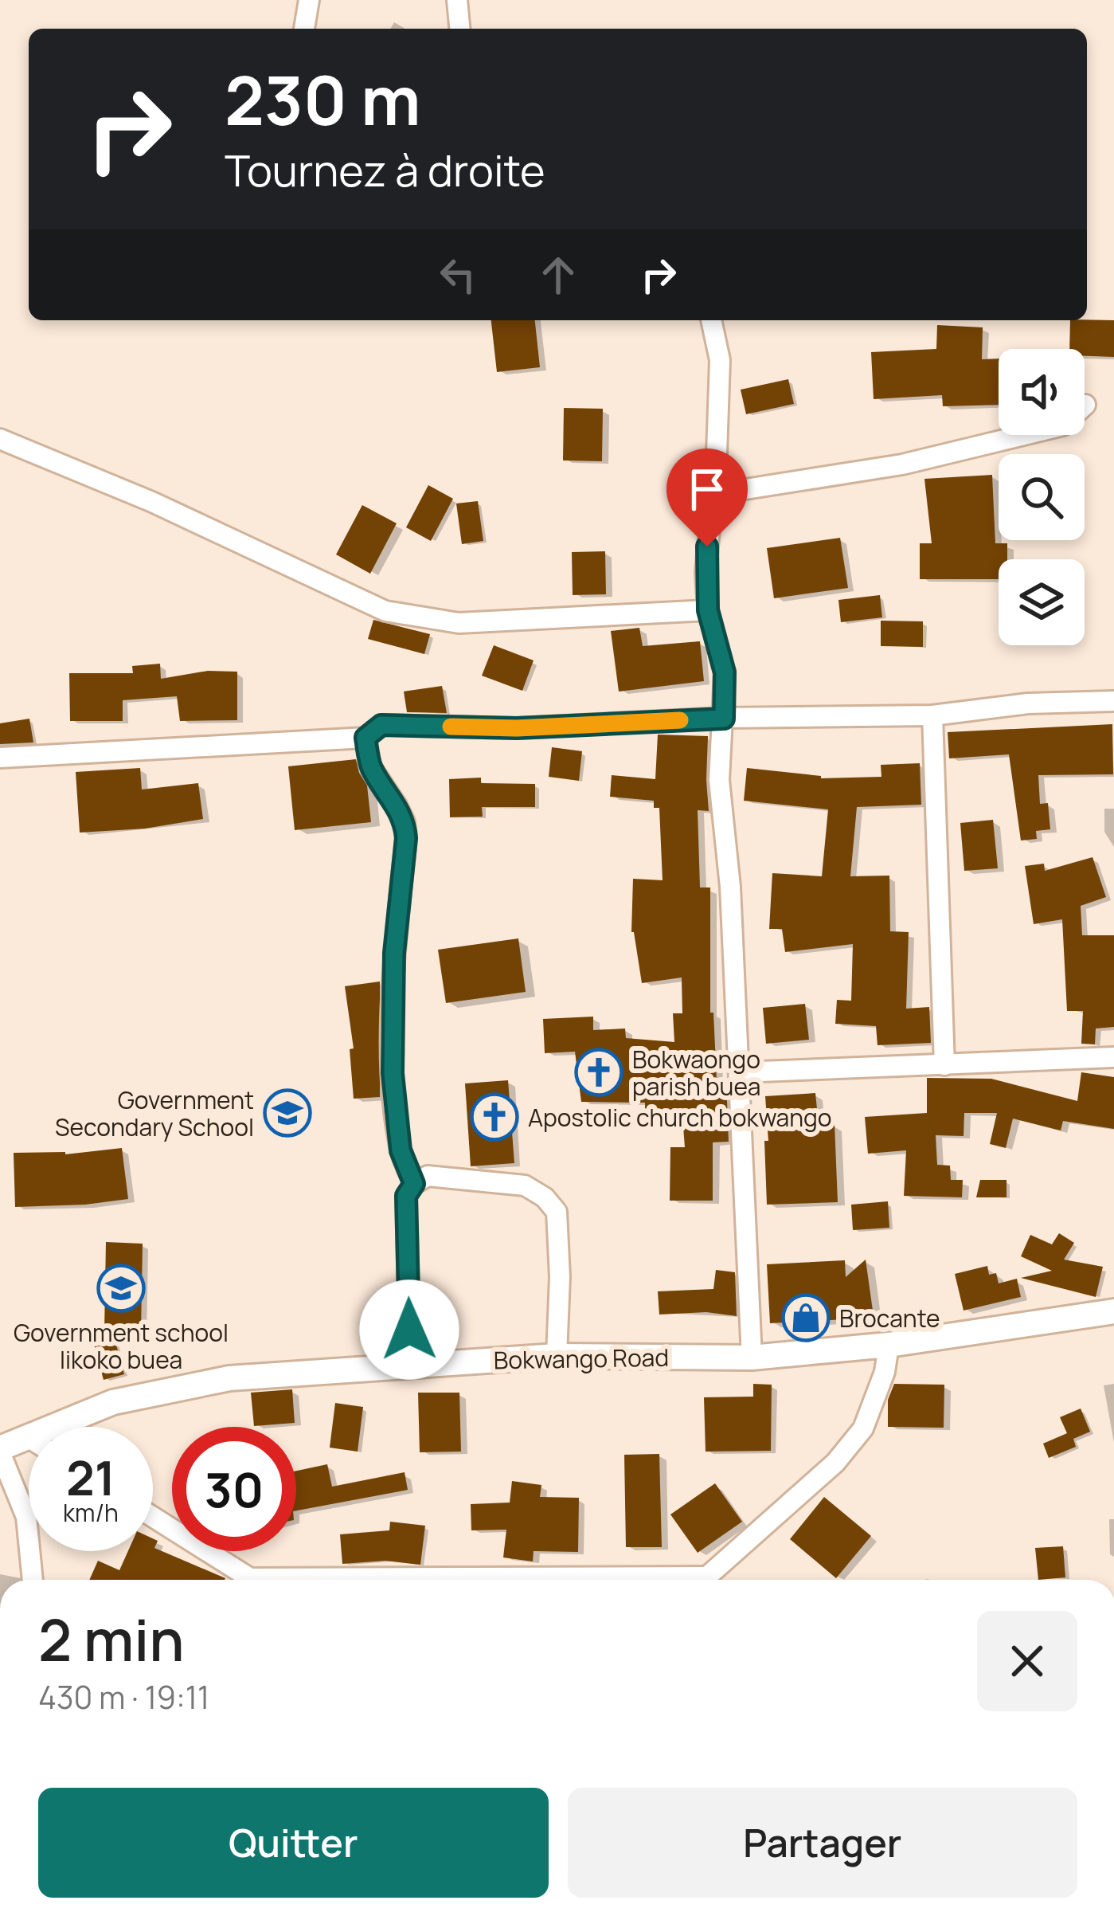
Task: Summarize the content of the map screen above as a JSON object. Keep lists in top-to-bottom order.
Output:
{
  "streets": {
    "street": ["Bokwango Road"]
  },
  "places": {
    "church": ["Bokwaongo parish buea", "Apostolic church bokwango"],
    "school or university": ["Government Secondary School", "Government school likoko buea"],
    "shop": ["Brocante"]
  },
  "page": {
    "turn": ["230 m", "Tournez à droite"],
    "speed": "21 km/h",
    "limit": "30",
    "heading": ["2 min", "430 m · 19:11"],
    "buttons": ["Quitter", "Partager"]
  }
}
